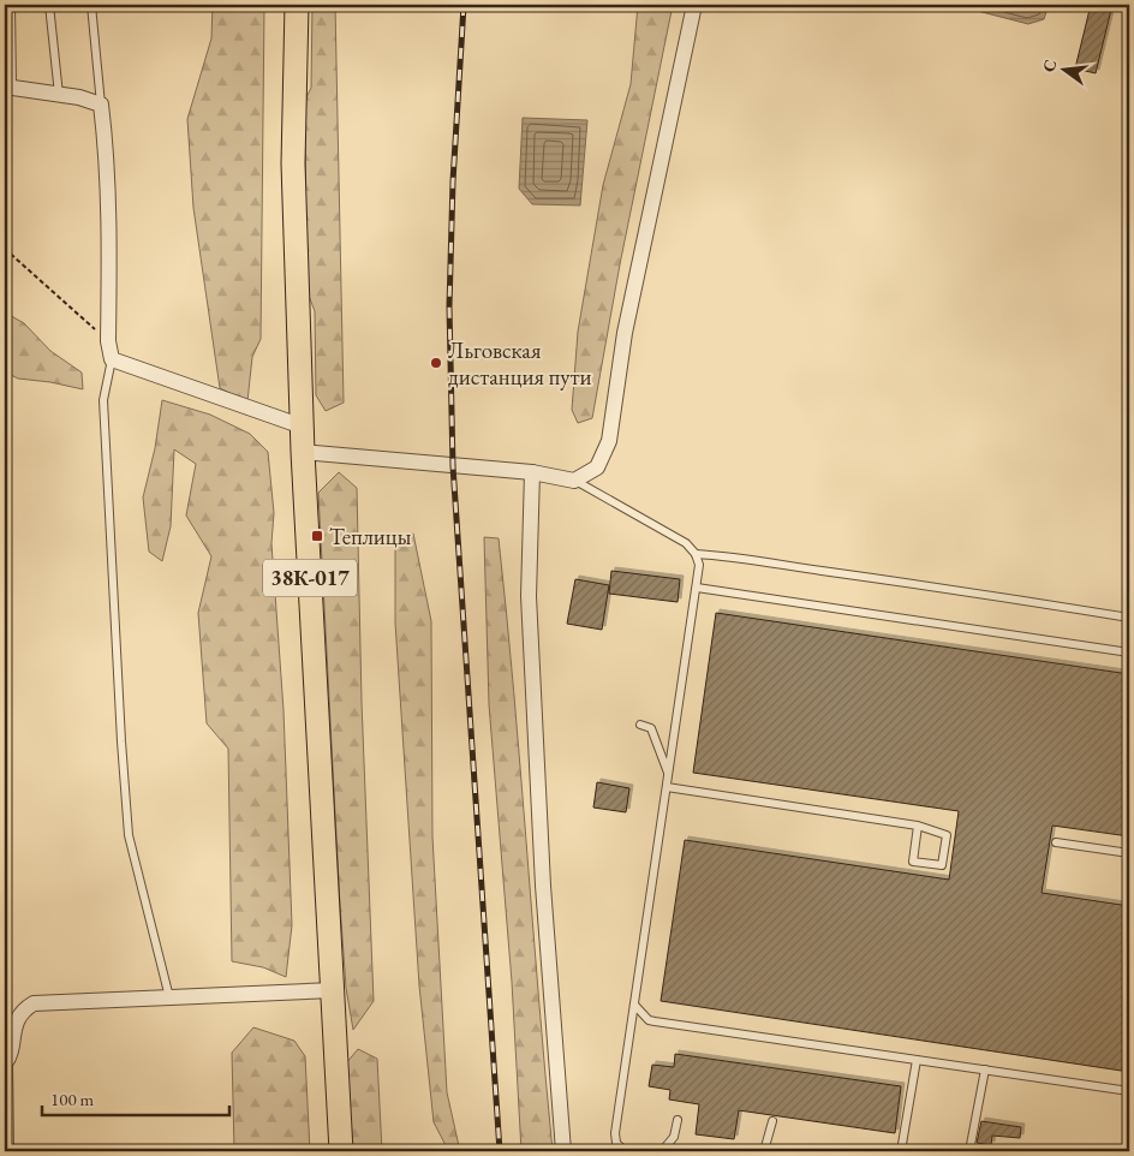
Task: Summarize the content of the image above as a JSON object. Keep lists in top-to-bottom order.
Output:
{
  "streets": {
    "main road": ["38К-017"]
  },
  "places": {
    "other": ["Льговская дистанция пути"],
    "transit": ["Теплицы"]
  },
  "scale_bar": "100 m",
  "north": "left"
}
